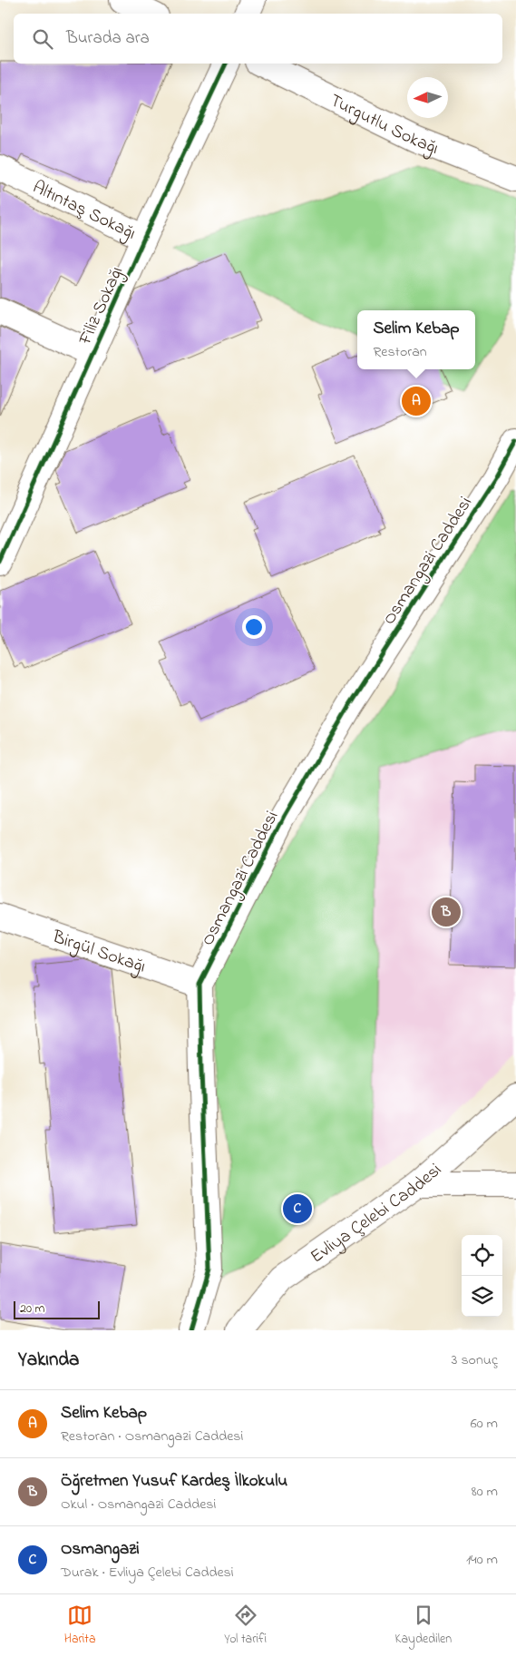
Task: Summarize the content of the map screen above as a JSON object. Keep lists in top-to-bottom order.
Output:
{
  "streets": {
    "street": [
      "Turgutlu Sokağı",
      "Altıntaş Sokağı",
      "Filiz Sokağı",
      "Osmangazi Caddesi",
      "Birgül Sokağı",
      "Evliya Çelebi Caddesi"
    ]
  },
  "crossings": [
    ["Altıntaş Sokağı", "Filiz Sokağı"],
    ["Osmangazi Caddesi", "Birgül Sokağı"]
  ],
  "scale_bar": "20 m",
  "north": "left",
  "page": {
    "search": "Burada ara",
    "popup": ["Selim Kebap", "Restoran"],
    "pins": ["A", "B", "C"],
    "scale": "20 m",
    "heading": ["Yakında", "3 sonuç"],
    "list": [
      {
        "mark": "A",
        "name": "Selim Kebap",
        "note": "Restoran · Osmangazi Caddesi",
        "value": "60 m"
      },
      {
        "mark": "B",
        "name": "Öğretmen Yusuf Kardeş İlkokulu",
        "note": "Okul · Osmangazi Caddesi",
        "value": "80 m"
      },
      {
        "mark": "C",
        "name": "Osmangazi",
        "note": "Durak · Evliya Çelebi Caddesi",
        "value": "140 m"
      }
    ],
    "nav": ["Harita", "Yol tarifi", "Kaydedilen"]
  }
}
